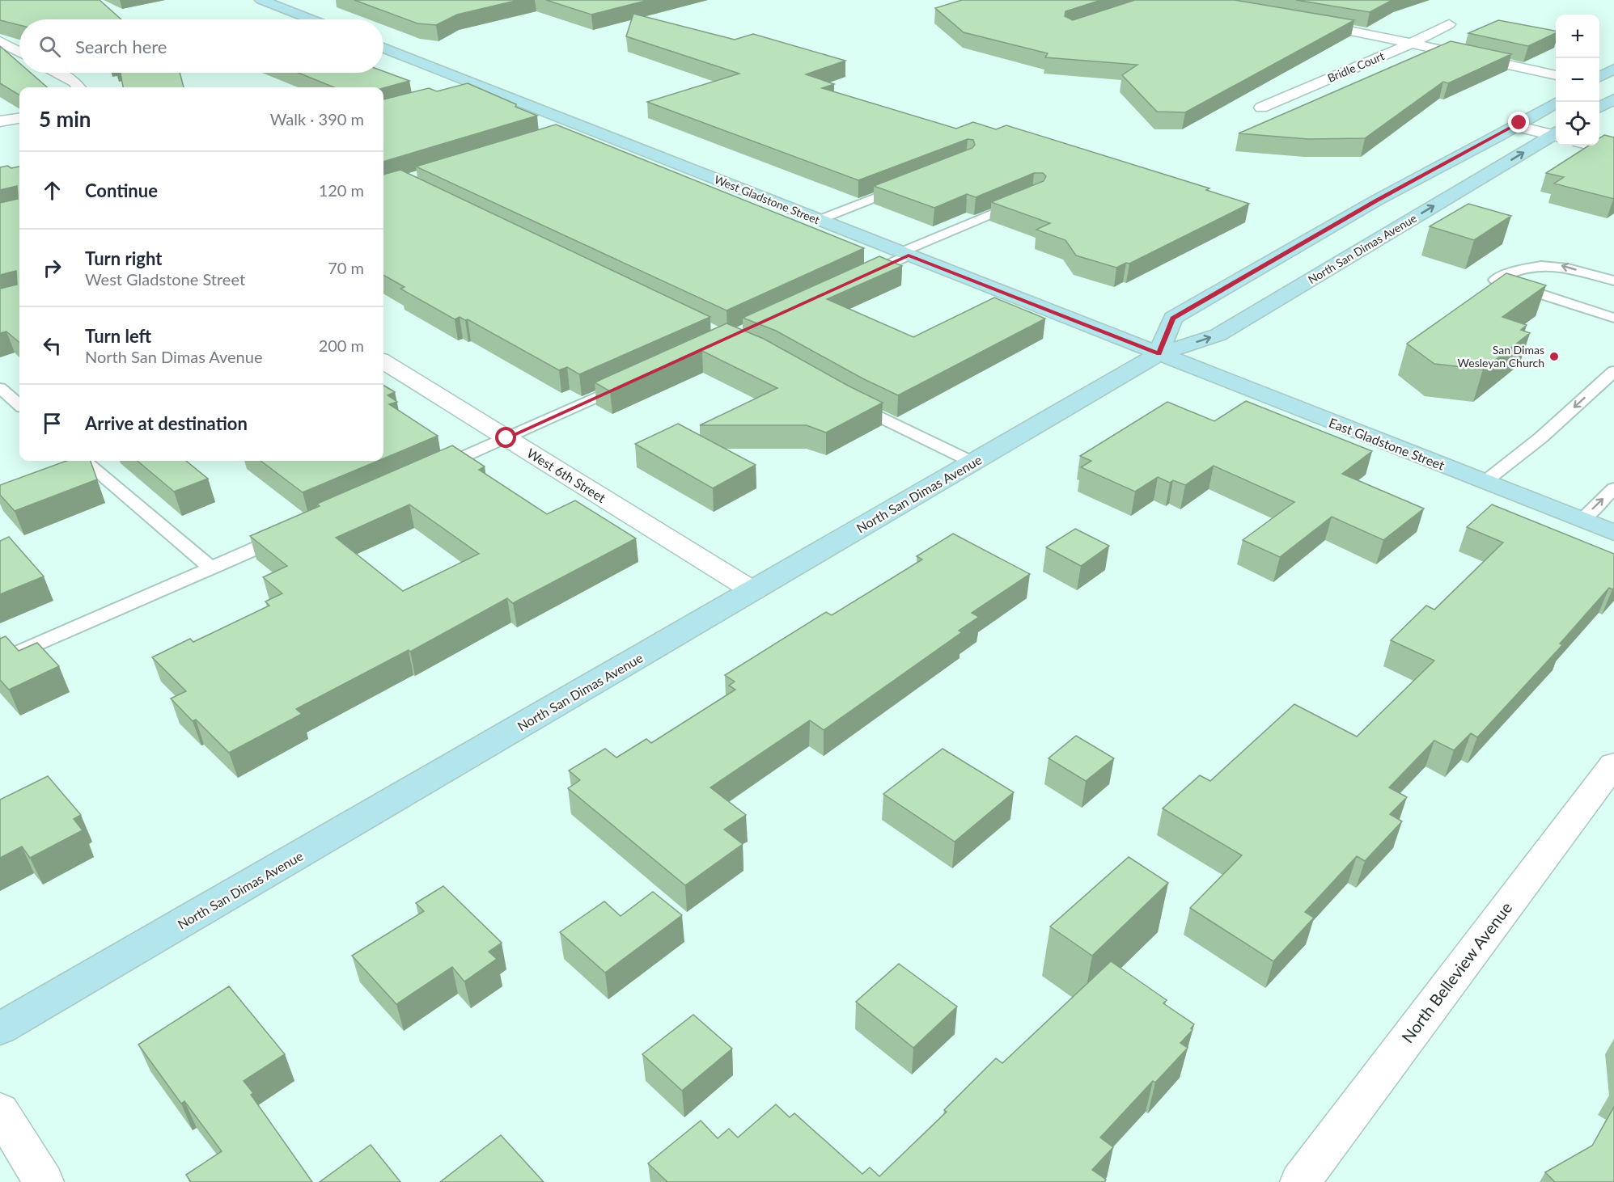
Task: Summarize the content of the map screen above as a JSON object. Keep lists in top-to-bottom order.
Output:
{
  "streets": {
    "main road": ["West Gladstone Street", "North San Dimas Avenue", "East Gladstone Street"],
    "street": ["Bridle Court", "West 6th Street", "North Belleview Avenue"]
  },
  "crossings": [
    ["West Gladstone Street", "North San Dimas Avenue"],
    ["West Gladstone Street", "East Gladstone Street"],
    ["North San Dimas Avenue", "East Gladstone Street"],
    ["North San Dimas Avenue", "West 6th Street"]
  ],
  "places": ["San Dimas Wesleyan Church"],
  "page": {
    "map_buttons": ["+", "−"],
    "search": "Search here",
    "heading": ["5 min", "Walk · 390 m"],
    "list": [
      ["Continue", "120 m"],
      ["Turn right", "West Gladstone Street", "70 m"],
      ["Turn left", "North San Dimas Avenue", "200 m"],
      "Arrive at destination"
    ]
  }
}
